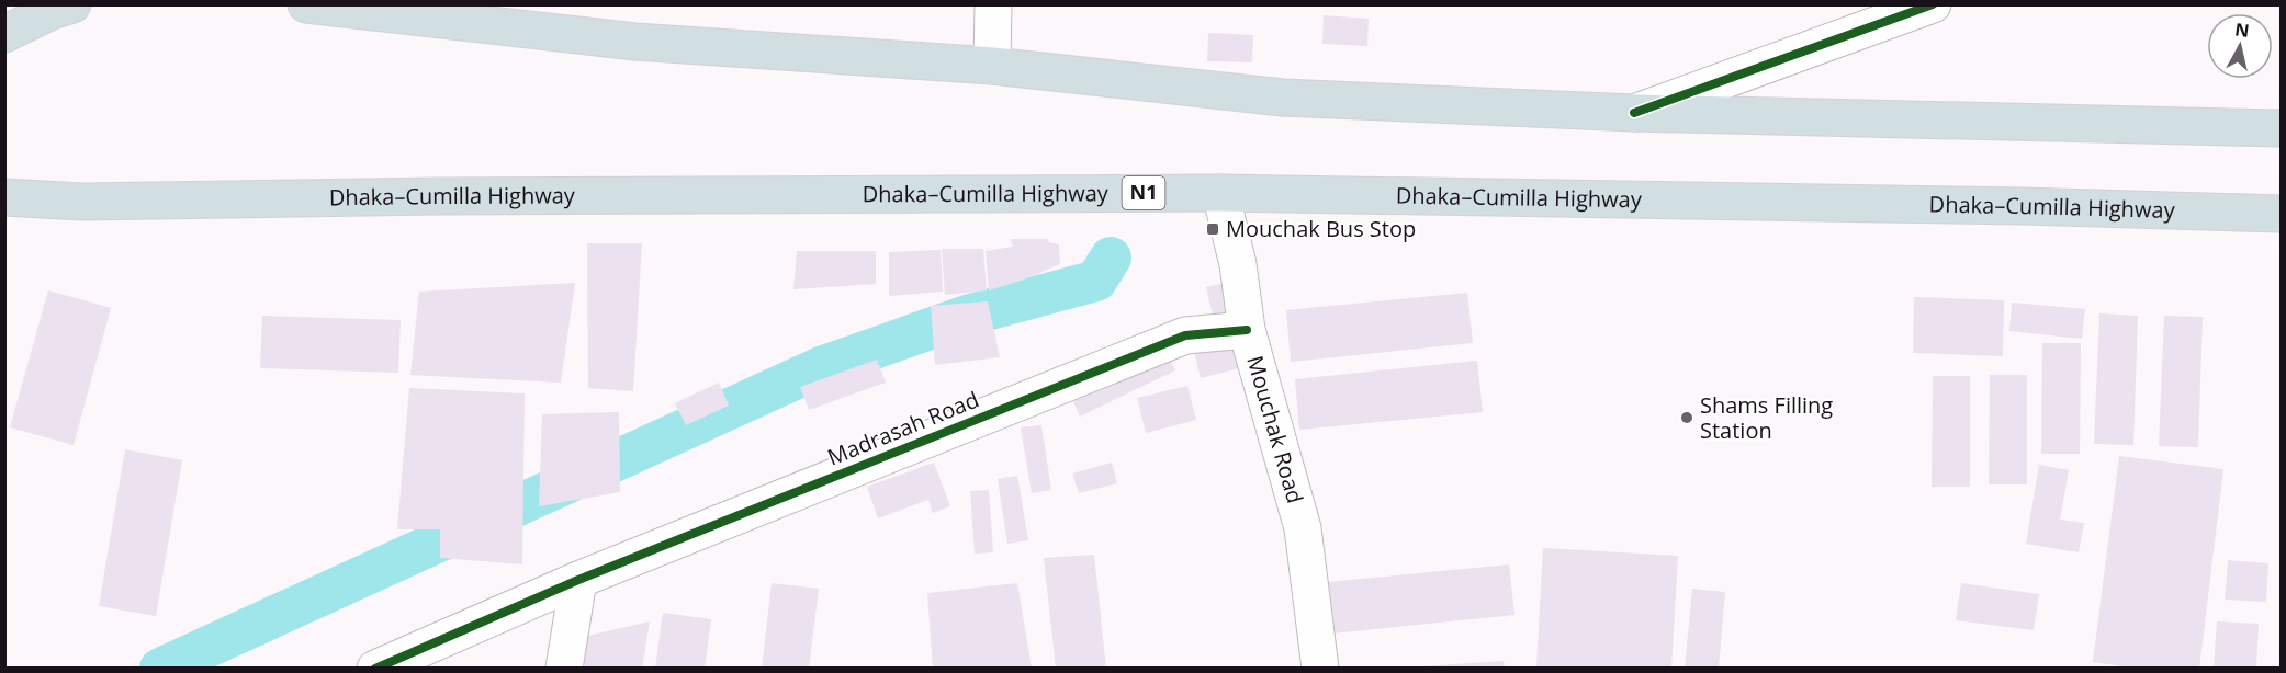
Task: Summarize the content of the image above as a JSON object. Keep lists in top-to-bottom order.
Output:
{
  "streets": {
    "highway": ["N1", "Dhaka–Cumilla Highway"],
    "street": ["Madrasah Road", "Mouchak Road"]
  },
  "crossings": [
    ["Dhaka–Cumilla Highway", "Mouchak Road"],
    ["Madrasah Road", "Mouchak Road"]
  ],
  "places": {
    "transit": ["Mouchak Bus Stop"],
    "other": ["Shams Filling Station"]
  },
  "north": "top"
}
